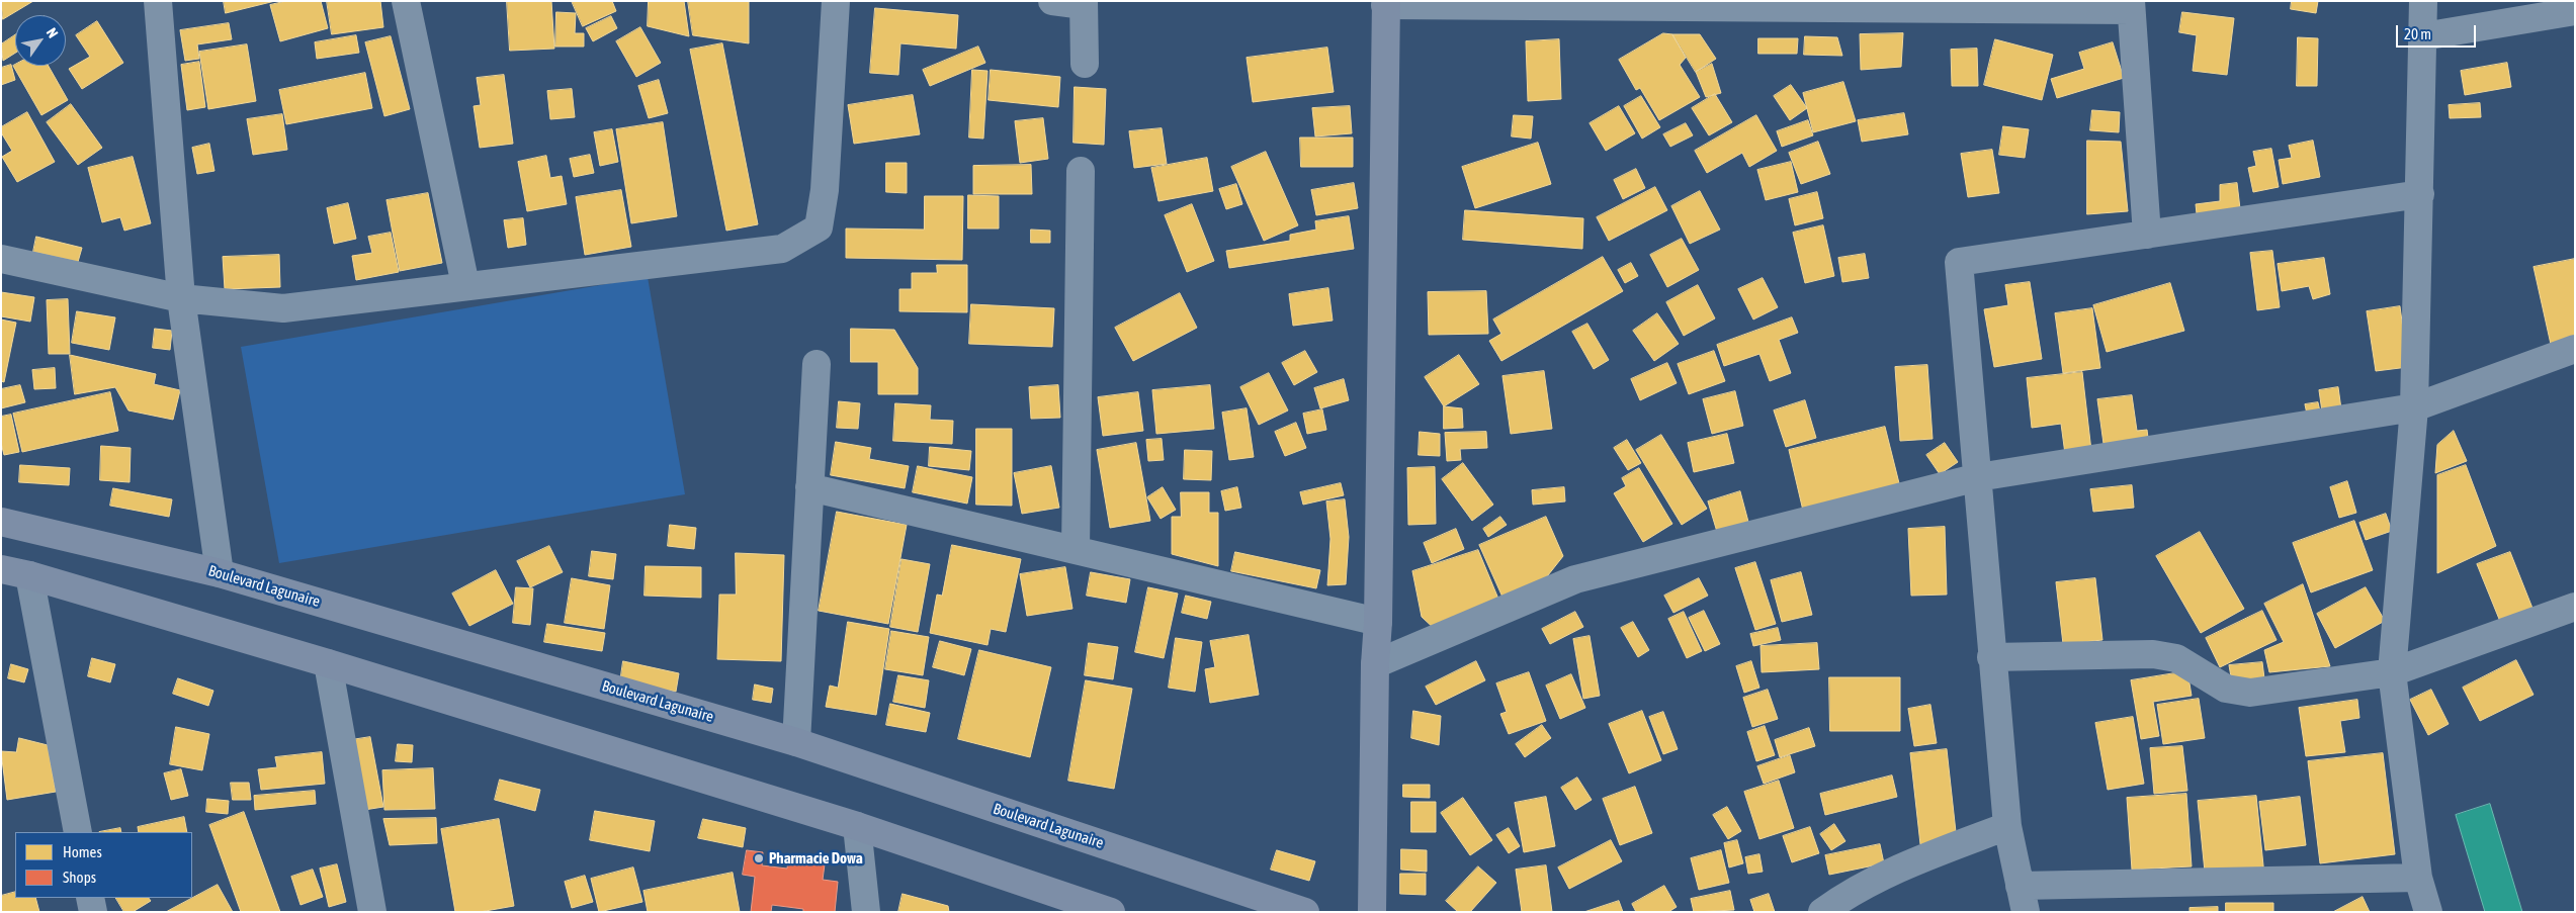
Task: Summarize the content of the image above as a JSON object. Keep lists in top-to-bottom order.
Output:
{
  "streets": {
    "main road": ["Boulevard Lagunaire"]
  },
  "places": ["Pharmacie Dowa"],
  "legend": ["Homes", "Shops"],
  "scale_bar": "20 m",
  "north": "top right"
}
